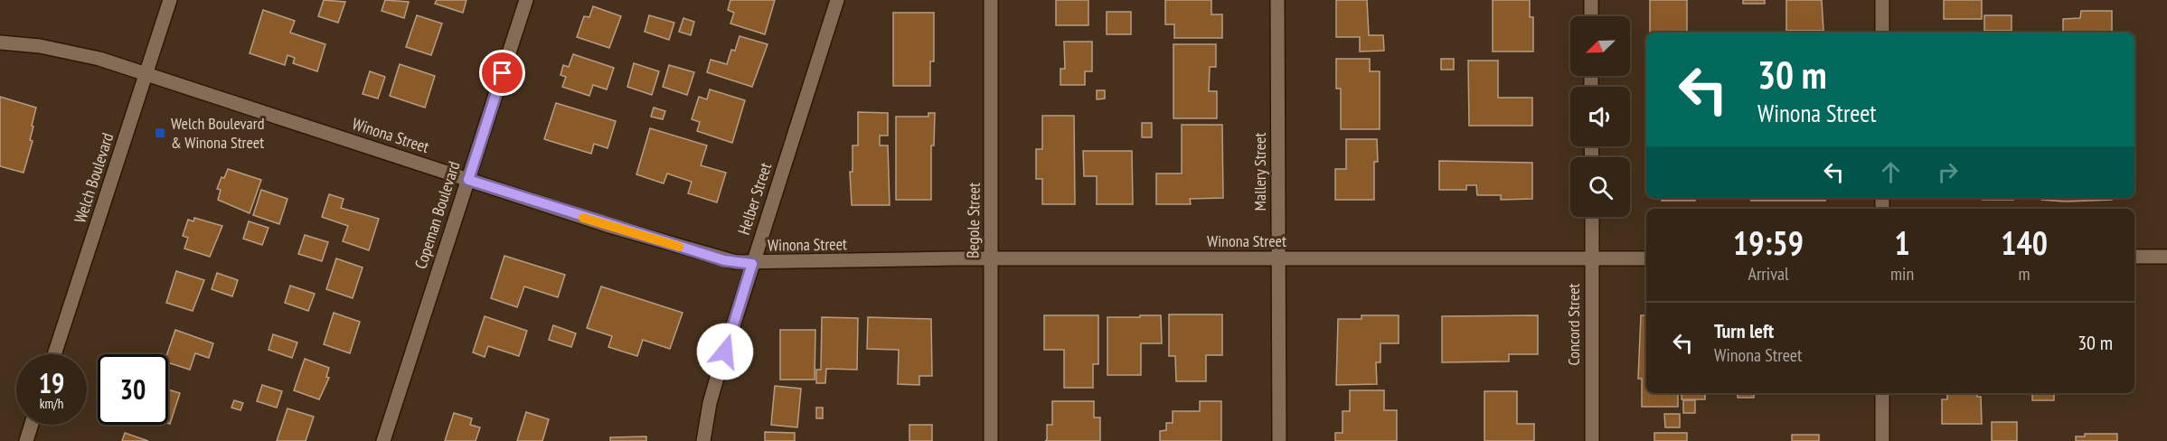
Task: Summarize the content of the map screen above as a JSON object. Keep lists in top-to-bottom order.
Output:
{
  "streets": {
    "street": [
      "Winona Street",
      "Mallery Street",
      "Welch Boulevard",
      "Helber Street",
      "Copeman Boulevard",
      "Begole Street",
      "Concord Street"
    ]
  },
  "crossings": [
    ["Winona Street", "Mallery Street"],
    ["Winona Street", "Welch Boulevard"],
    ["Winona Street", "Helber Street"],
    ["Winona Street", "Copeman Boulevard"],
    ["Winona Street", "Begole Street"],
    ["Winona Street", "Concord Street"]
  ],
  "places": {
    "transit": ["Welch Boulevard & Winona Street"]
  },
  "north": "bottom left",
  "page": {
    "turn": ["30 m", "Winona Street"],
    "eta": [
      "19:59",
      "Arrival",
      "1",
      "min",
      "140",
      "m"
    ],
    "list": [
      {
        "name": "Turn left",
        "note": "Winona Street",
        "value": "30 m"
      }
    ],
    "speed": "19 km/h",
    "limit": "30"
  }
}
